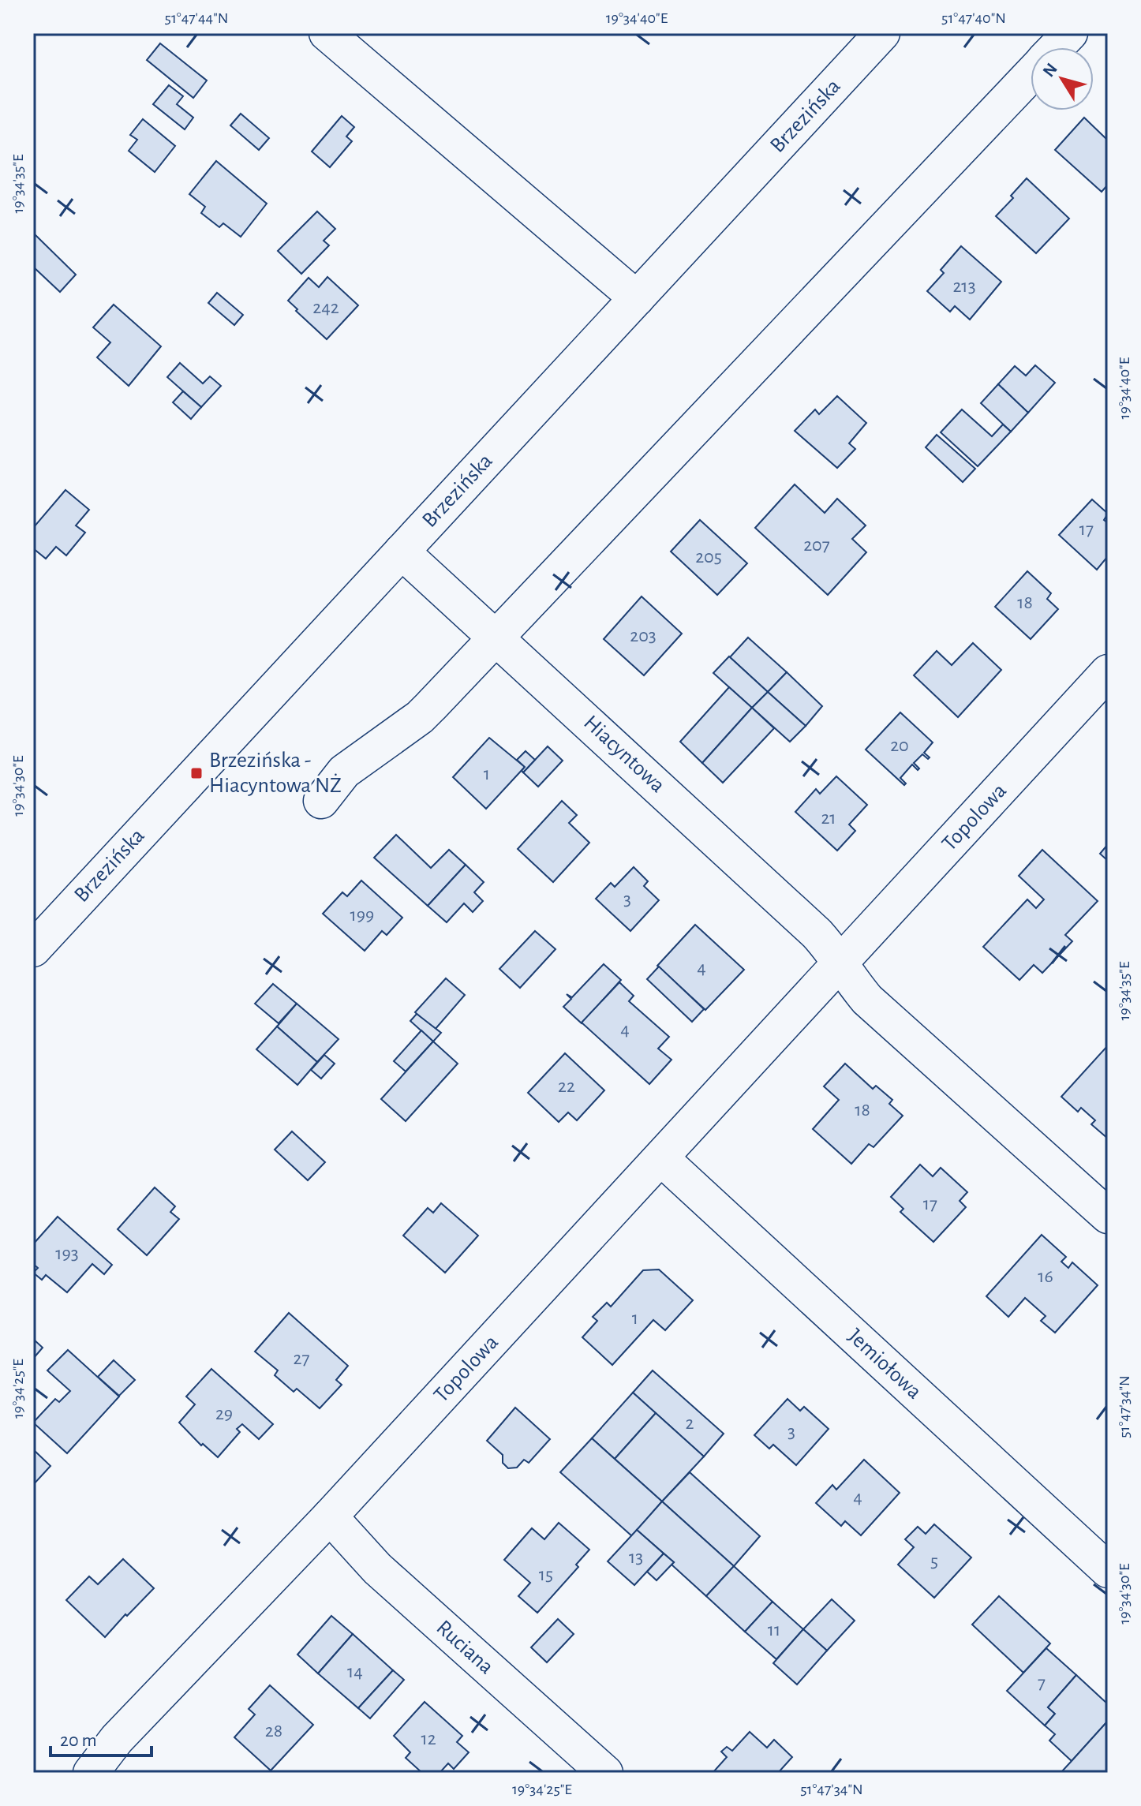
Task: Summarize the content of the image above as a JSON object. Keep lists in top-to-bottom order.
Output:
{
  "streets": {
    "street": [
      "Brzezińska",
      "Hiacyntowa",
      "Topolowa",
      "Jemiołowa",
      "Ruciana"
    ]
  },
  "crossings": [
    ["Brzezińska", "Hiacyntowa"],
    ["Hiacyntowa", "Topolowa"],
    ["Topolowa", "Jemiołowa"],
    ["Topolowa", "Ruciana"]
  ],
  "places": {
    "transit": ["Brzezińska - Hiacyntowa NŻ"]
  },
  "house_numbers": [
    "213",
    "242",
    "17",
    "207",
    "205",
    "18",
    "203",
    "20",
    "1",
    "21",
    "3",
    "199",
    "4",
    "4",
    "22",
    "18",
    "17",
    "193",
    "16",
    "1",
    "27",
    "29",
    "2",
    "3",
    "4",
    "13",
    "5",
    "15",
    "11",
    "14",
    "7",
    "28",
    "12"
  ],
  "scale_bar": "20 m",
  "north": "top left",
  "coordinates": [
    "51°47'44\"N",
    "19°34'40\"E",
    "51°47'40\"N",
    "19°34'35\"E",
    "19°34'30\"E",
    "19°34'25\"E",
    "51°47'34\"N"
  ]
}
